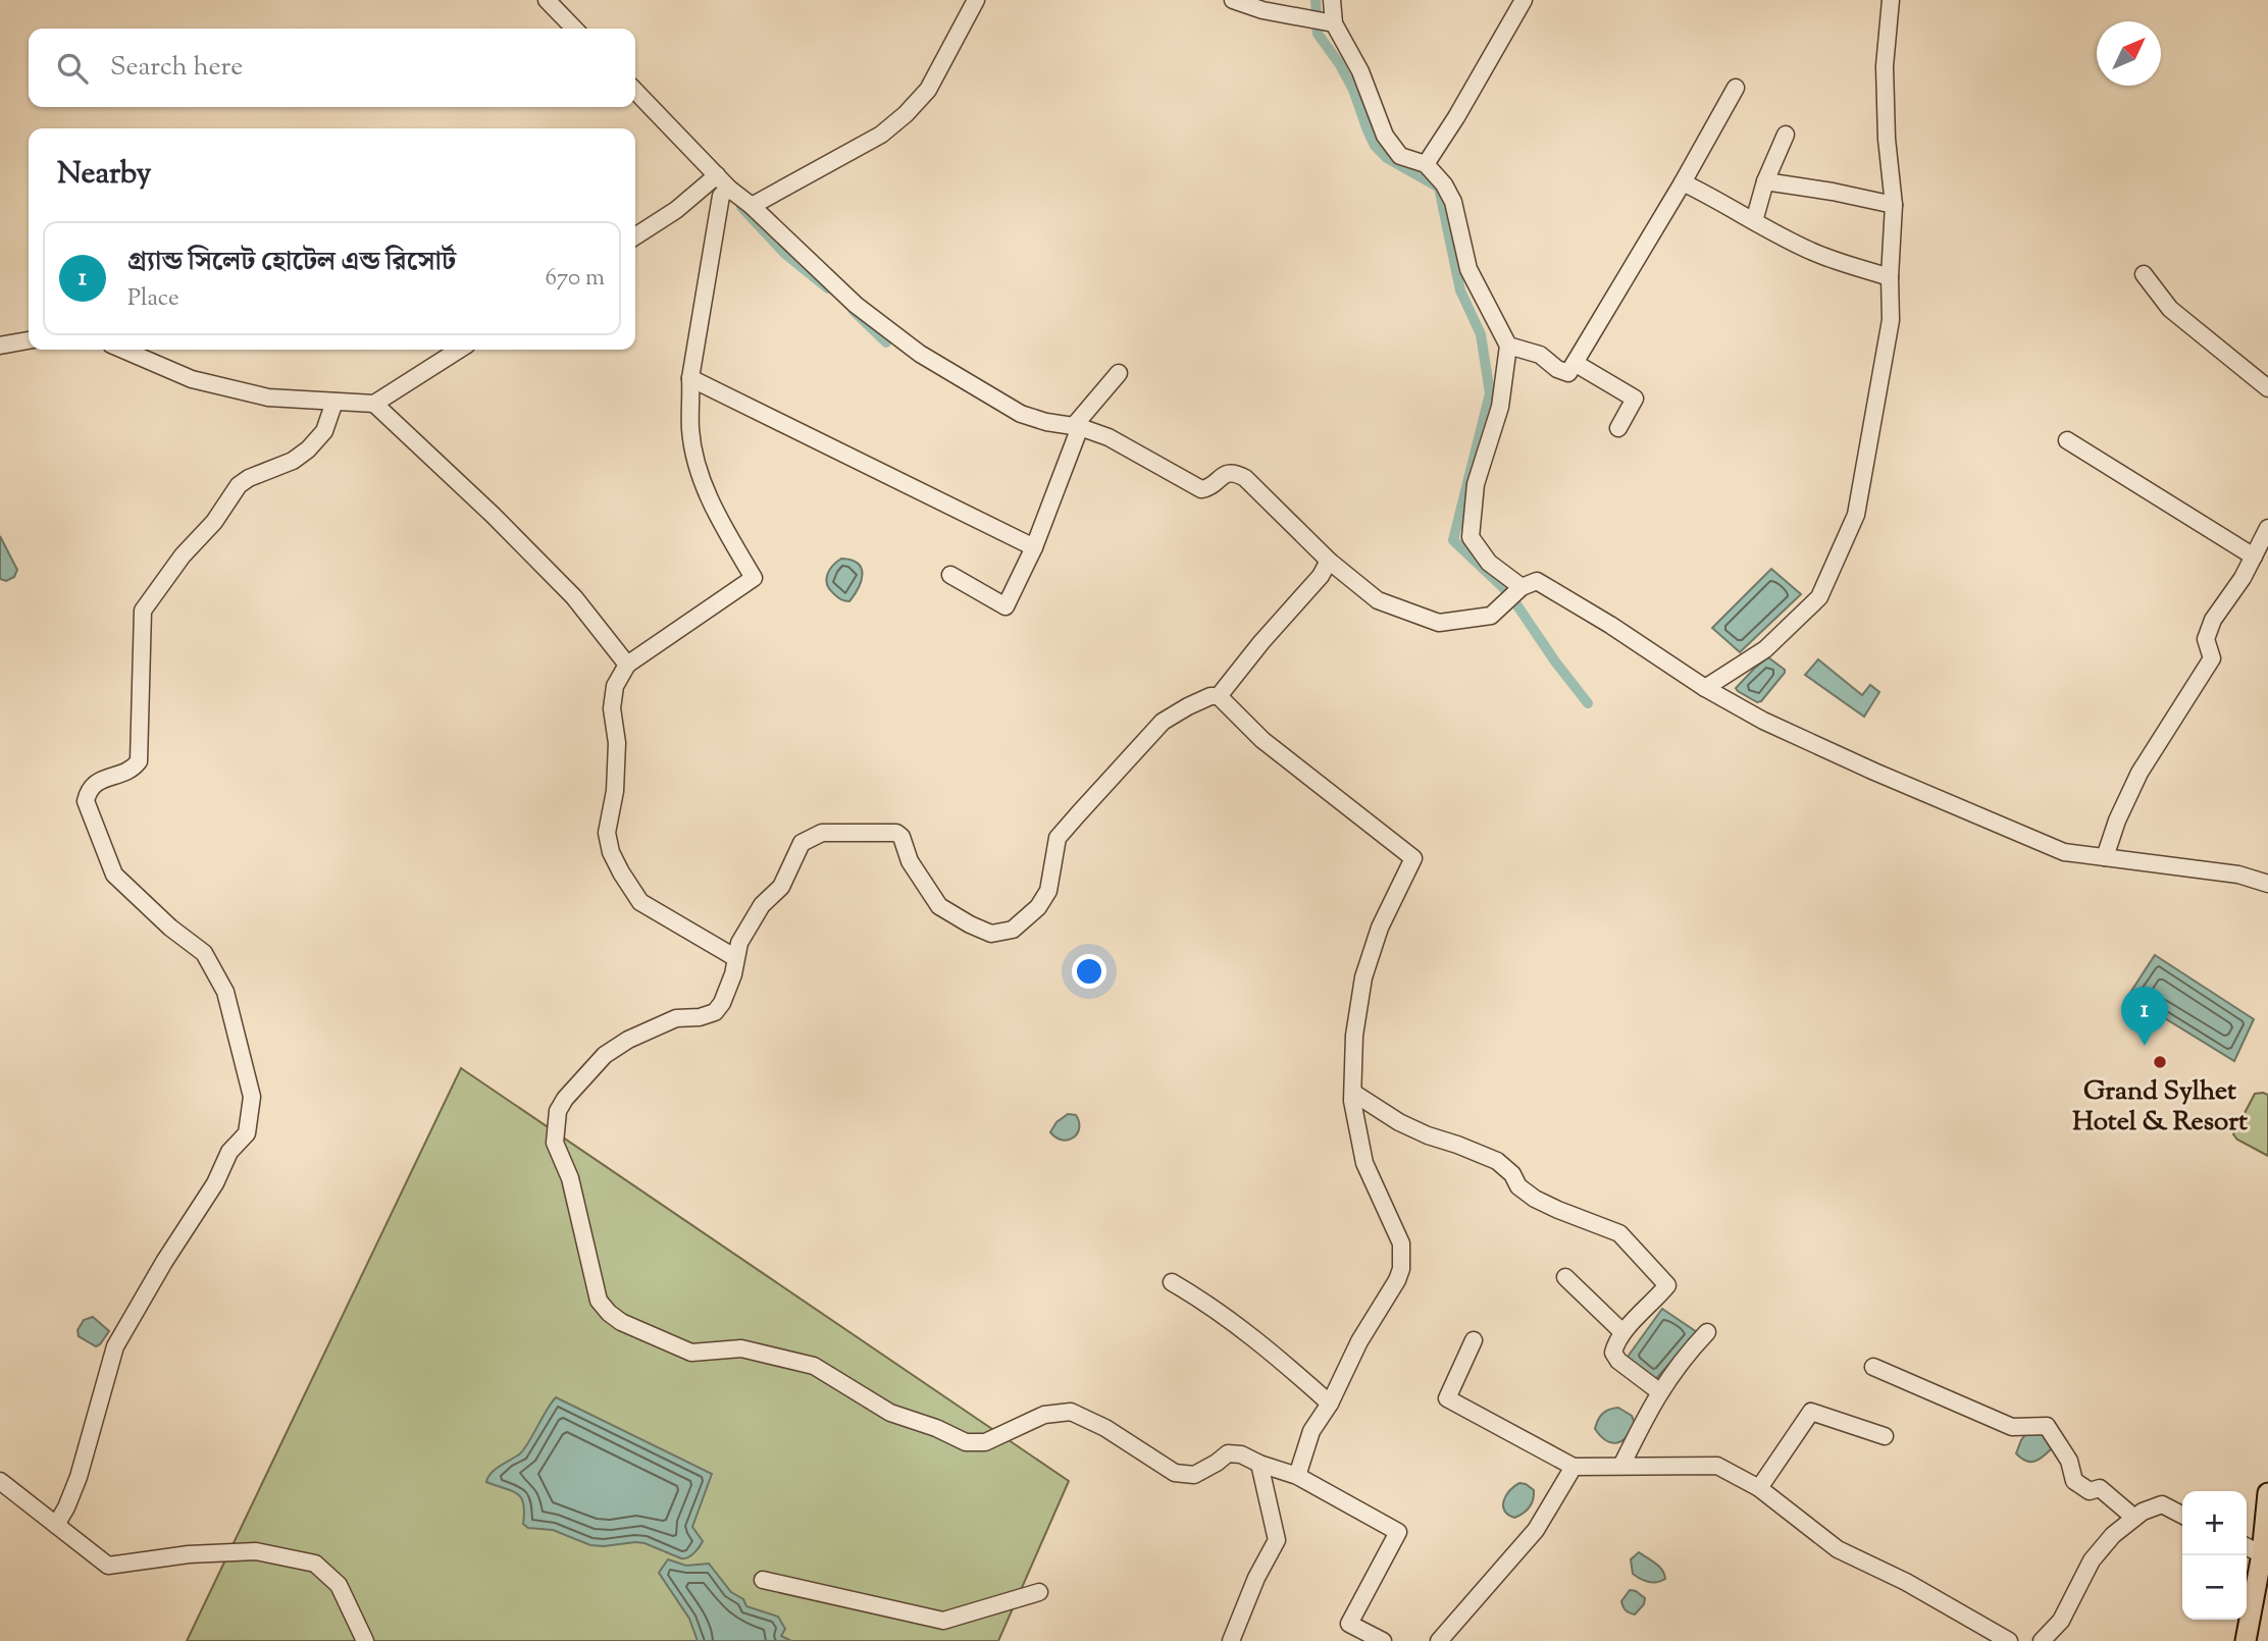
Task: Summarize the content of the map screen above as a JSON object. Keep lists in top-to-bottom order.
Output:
{
  "places": ["Grand Sylhet Hotel & Resort"],
  "north": "top right",
  "page": {
    "search": "Search here",
    "heading": "Nearby",
    "list": [
      {
        "mark": "1",
        "name": "গ্র‍্যান্ড সিলেট হোটেল এন্ড রিসোর্ট",
        "note": "Place",
        "value": "670 m"
      }
    ],
    "pins": "1",
    "map_buttons": ["+", "−"]
  }
}
